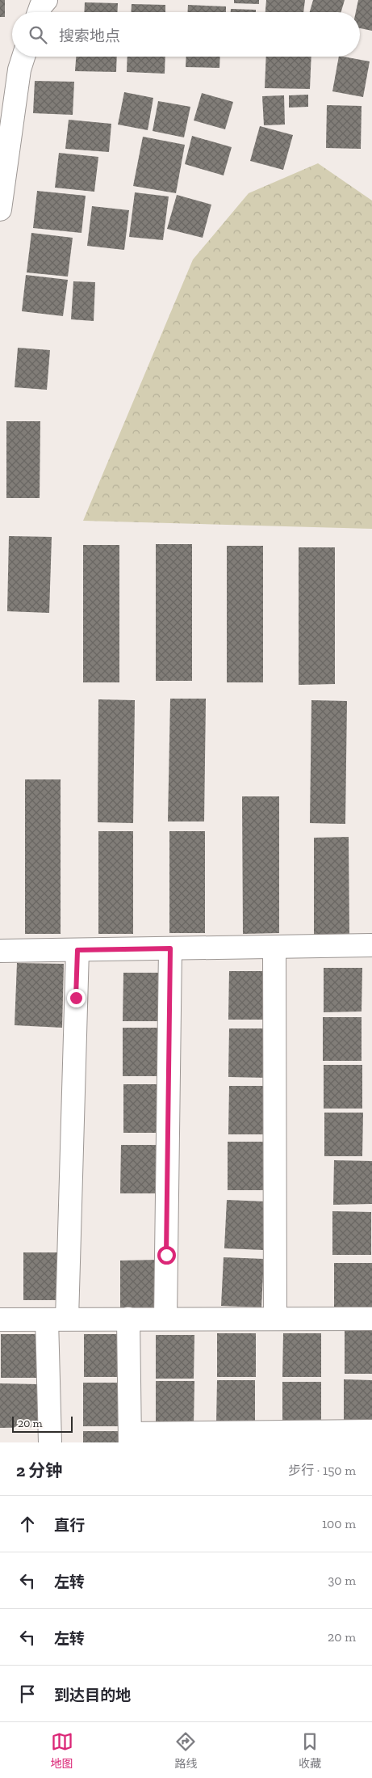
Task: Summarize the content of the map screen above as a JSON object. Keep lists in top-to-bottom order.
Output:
{
  "scale_bar": "20 m",
  "page": {
    "search": "搜索地点",
    "scale": "20 m",
    "heading": ["2 分钟", "步行 · 150 m"],
    "list": [
      ["直行", "100 m"],
      ["左转", "30 m"],
      ["左转", "20 m"],
      "到达目的地"
    ],
    "nav": ["地图", "路线", "收藏"]
  }
}
